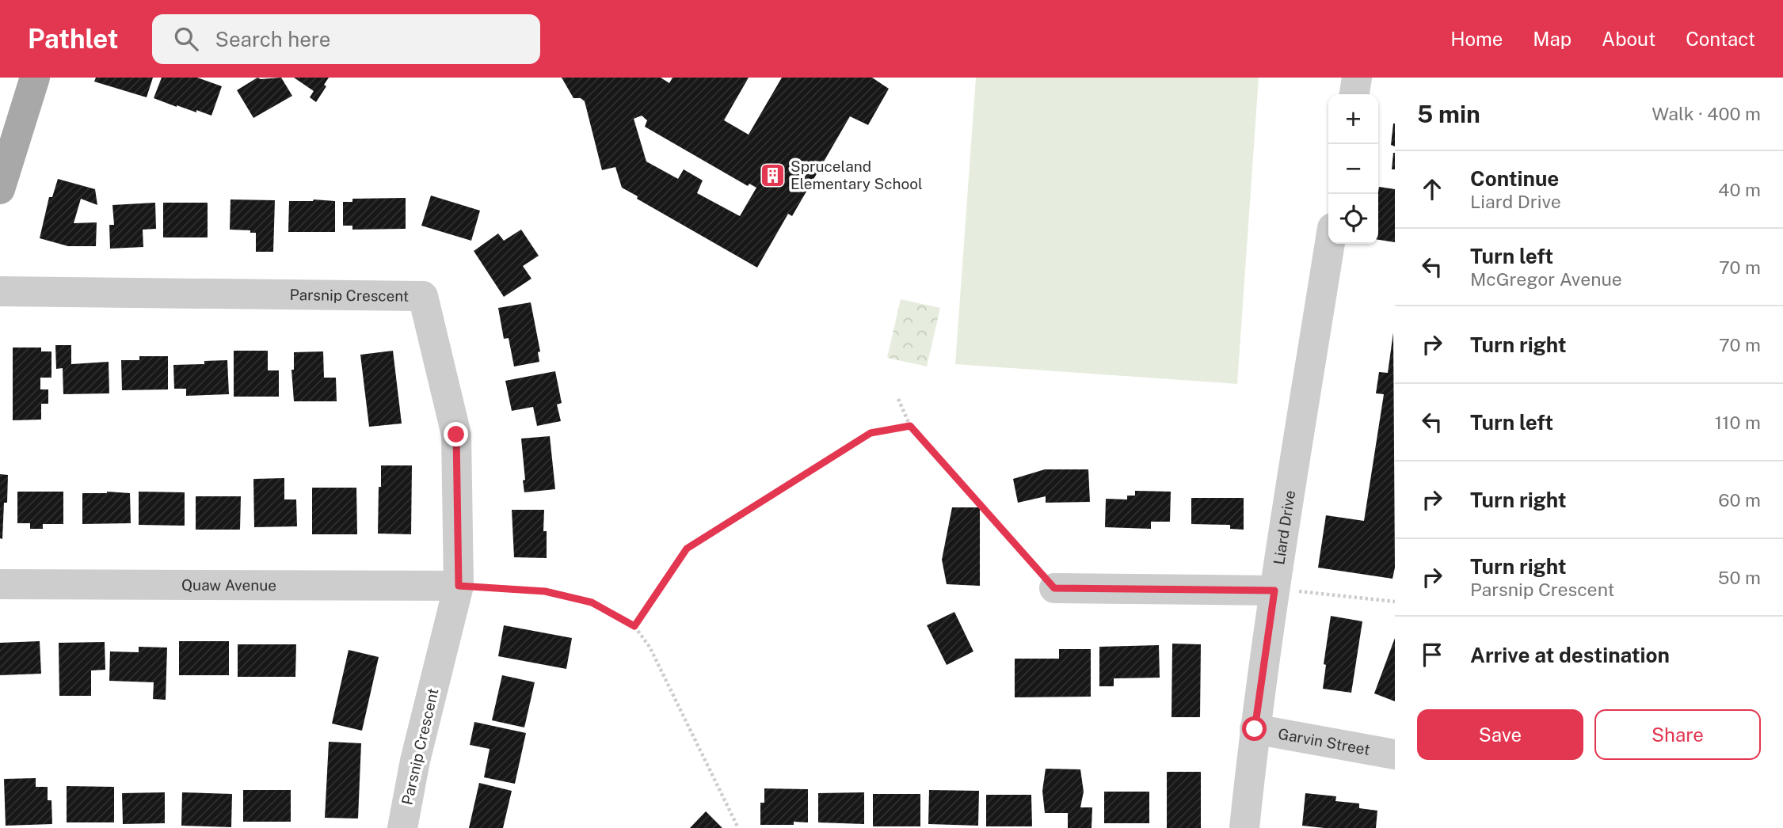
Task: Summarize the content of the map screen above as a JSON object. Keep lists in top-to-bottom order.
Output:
{
  "streets": {
    "street": [
      "Parsnip Crescent",
      "Liard Drive",
      "Quaw Avenue",
      "Garvin Street"
    ]
  },
  "crossings": [
    ["Parsnip Crescent", "Quaw Avenue"],
    ["Liard Drive", "Garvin Street"]
  ],
  "places": {
    "building": ["Spruceland Elementary School"]
  },
  "page": {
    "header": "Pathlet",
    "search": "Search here",
    "nav": [
      "Home",
      "Map",
      "About",
      "Contact"
    ],
    "heading": ["5 min", "Walk · 400 m"],
    "map_buttons": ["+", "−"],
    "list": [
      ["Continue", "Liard Drive", "40 m"],
      ["Turn left", "McGregor Avenue", "70 m"],
      ["Turn right", "70 m"],
      ["Turn left", "110 m"],
      ["Turn right", "60 m"],
      ["Turn right", "Parsnip Crescent", "50 m"],
      "Arrive at destination"
    ],
    "buttons": ["Save", "Share"]
  }
}
